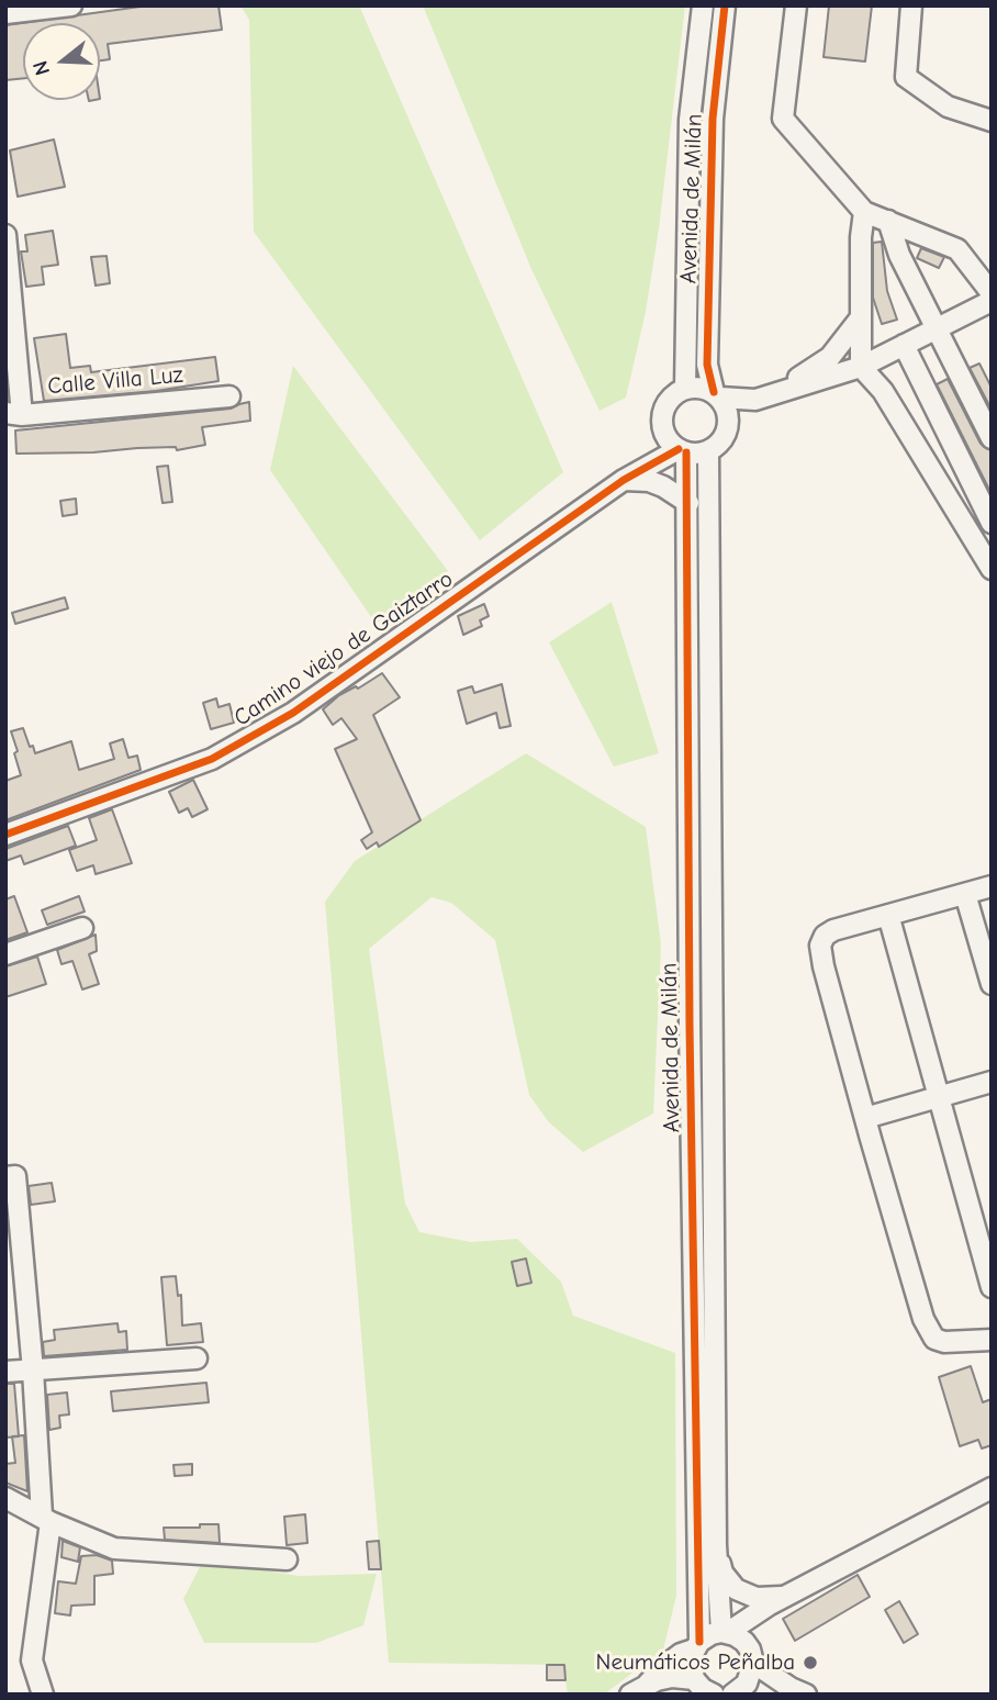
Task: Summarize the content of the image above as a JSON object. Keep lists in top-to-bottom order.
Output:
{
  "streets": {
    "street": ["Avenida de Milán", "Calle Villa Luz", "Camino viejo de Gaiztarro"]
  },
  "crossings": [
    ["Avenida de Milán", "Camino viejo de Gaiztarro"]
  ],
  "places": ["Neumáticos Peñalba"],
  "north": "left"
}
